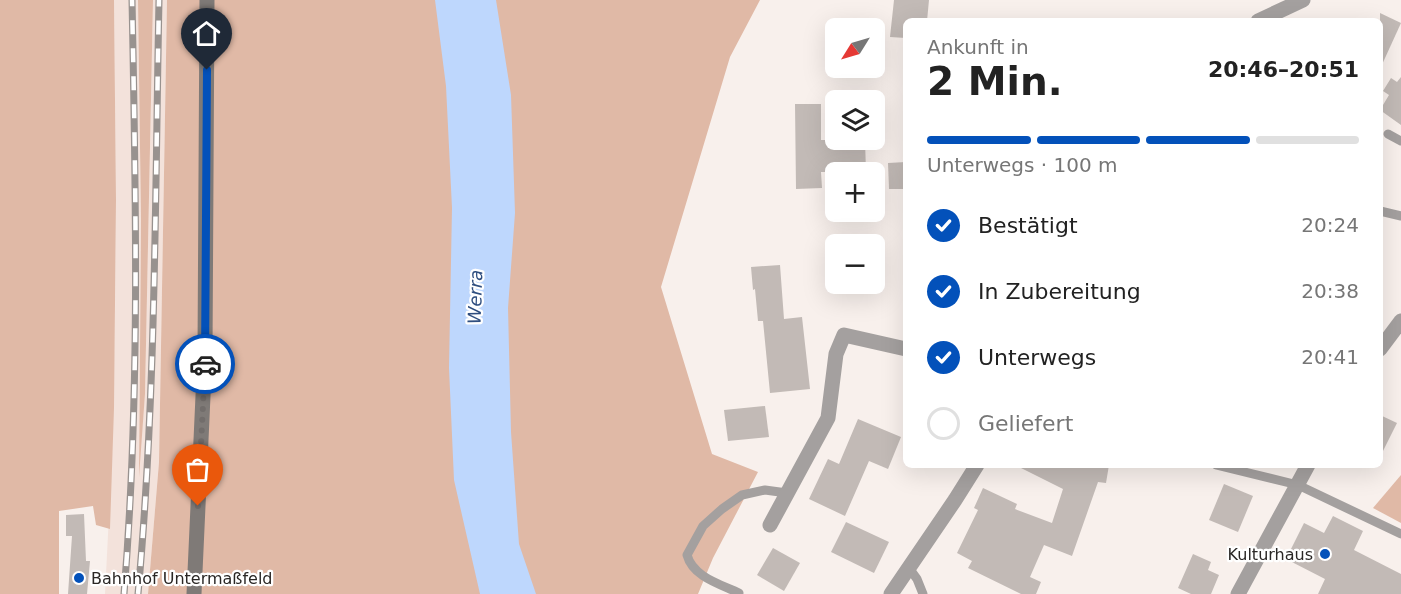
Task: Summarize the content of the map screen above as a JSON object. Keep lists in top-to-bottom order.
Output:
{
  "water": ["Werra"],
  "places": ["Kulturhaus", "Bahnhof Untermaßfeld"],
  "north": "bottom left",
  "page": {
    "map_buttons": ["+", "−"],
    "heading": ["2 Min.", "Ankunft in", "20:46–20:51"],
    "bar": "Unterwegs · 100 m",
    "list": [
      ["Bestätigt", "20:24"],
      ["In Zubereitung", "20:38"],
      ["Unterwegs", "20:41"],
      "Geliefert"
    ]
  }
}
